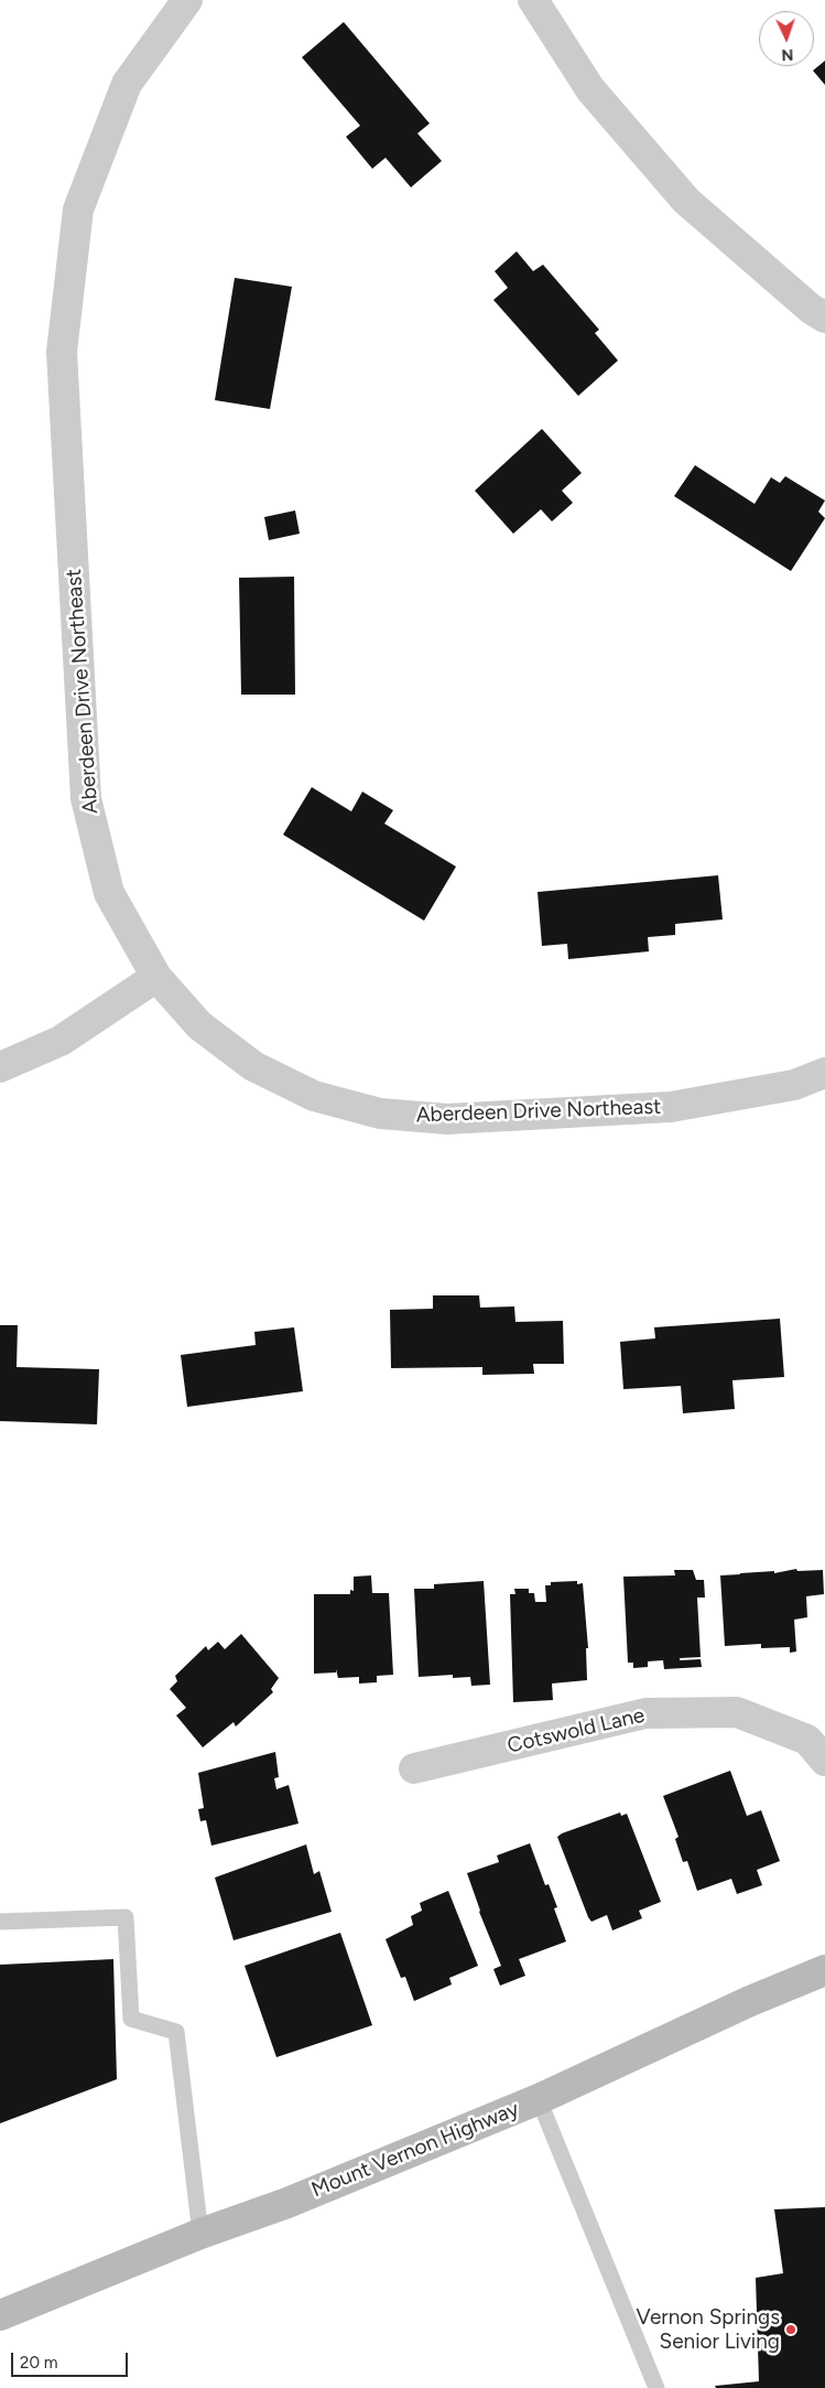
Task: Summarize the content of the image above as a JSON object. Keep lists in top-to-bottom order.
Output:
{
  "streets": {
    "main road": ["Mount Vernon Highway"],
    "street": ["Aberdeen Drive Northeast", "Cotswold Lane"]
  },
  "places": ["Vernon Springs Senior Living"],
  "scale_bar": "20 m",
  "north": "bottom"
}
